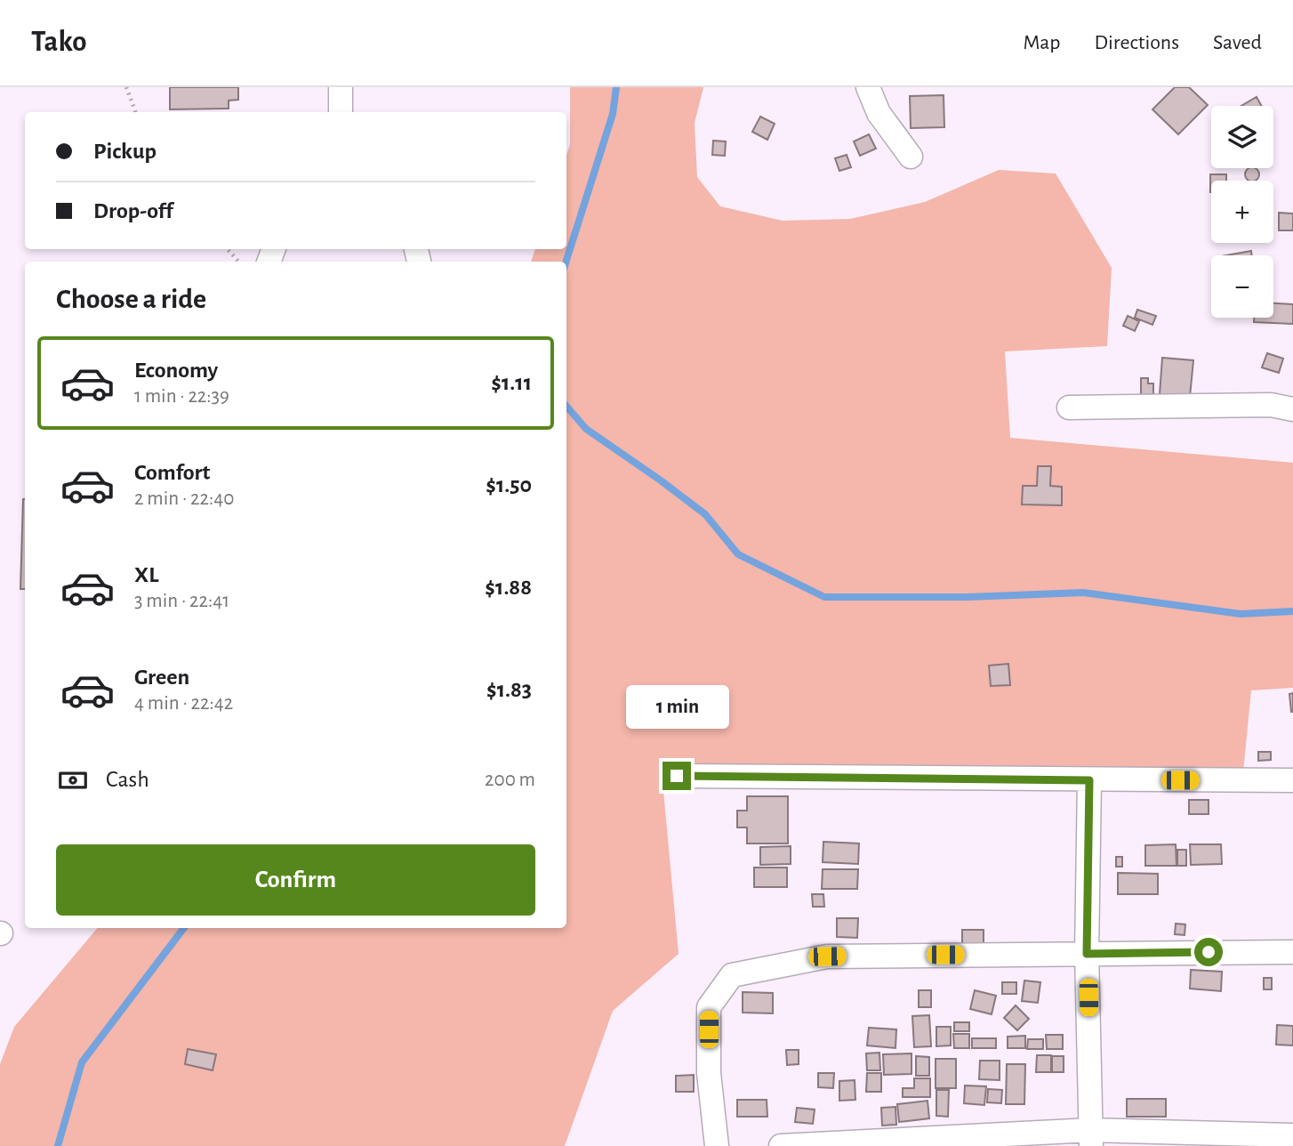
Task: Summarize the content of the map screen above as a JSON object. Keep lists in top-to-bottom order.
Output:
{
  "page": {
    "header": "Tako",
    "nav": ["Map", "Directions", "Saved"],
    "map_buttons": ["+", "−"],
    "banner": ["Pickup", "Drop-off"],
    "heading": "Choose a ride",
    "list": [
      {
        "name": "Economy",
        "note": "1 min · 22:39",
        "value": "$1.11"
      },
      {
        "name": "Comfort",
        "note": "2 min · 22:40",
        "value": "$1.50"
      },
      {
        "name": "XL",
        "note": "3 min · 22:41",
        "value": "$1.88"
      },
      {
        "name": "Green",
        "note": "4 min · 22:42",
        "value": "$1.83"
      }
    ],
    "bubble": "1 min",
    "pay": ["Cash", "200 m"],
    "buttons": "Confirm"
  }
}
